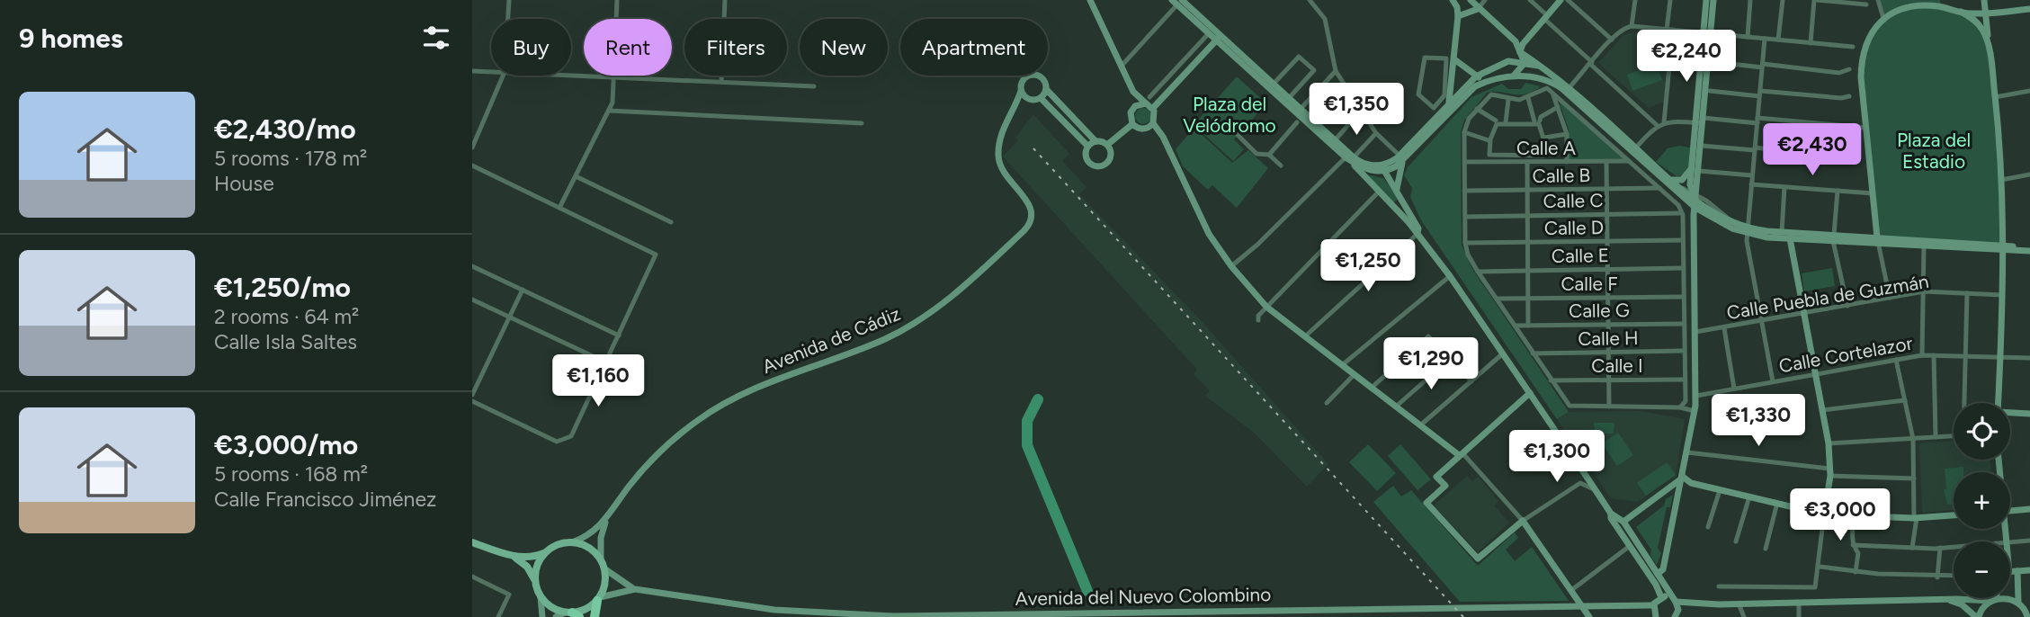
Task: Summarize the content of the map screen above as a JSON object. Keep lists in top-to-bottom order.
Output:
{
  "streets": {
    "street": [
      "Calle A",
      "Calle B",
      "Calle C",
      "Calle D",
      "Calle E",
      "Calle F",
      "Calle Puebla de Guzmán",
      "Calle G",
      "Calle H",
      "Avenida de Cádiz",
      "Calle Cortelazor",
      "Calle I",
      "Avenida del Nuevo Colombino"
    ]
  },
  "crossings": [
    ["Avenida de Cádiz", "Avenida del Nuevo Colombino"]
  ],
  "parks": ["Plaza del Velódromo", "Plaza del Estadio"],
  "page": {
    "heading": "9 homes",
    "chip": [
      "Buy",
      "Rent",
      "Filters",
      "New",
      "Apartment"
    ],
    "price": [
      "€2,240",
      "€1,350",
      "€2,430",
      "€1,250",
      "€1,290",
      "€1,160",
      "€1,330",
      "€1,300",
      "€3,000"
    ],
    "list": [
      {
        "name": "€2,430/mo",
        "note": "5 rooms · 178 m² · House"
      },
      {
        "name": "€1,250/mo",
        "note": "2 rooms · 64 m² · Calle Isla Saltes"
      },
      {
        "name": "€3,000/mo",
        "note": "5 rooms · 168 m² · Calle Francisco Jiménez"
      }
    ],
    "map_buttons": ["+", "−"]
  }
}
